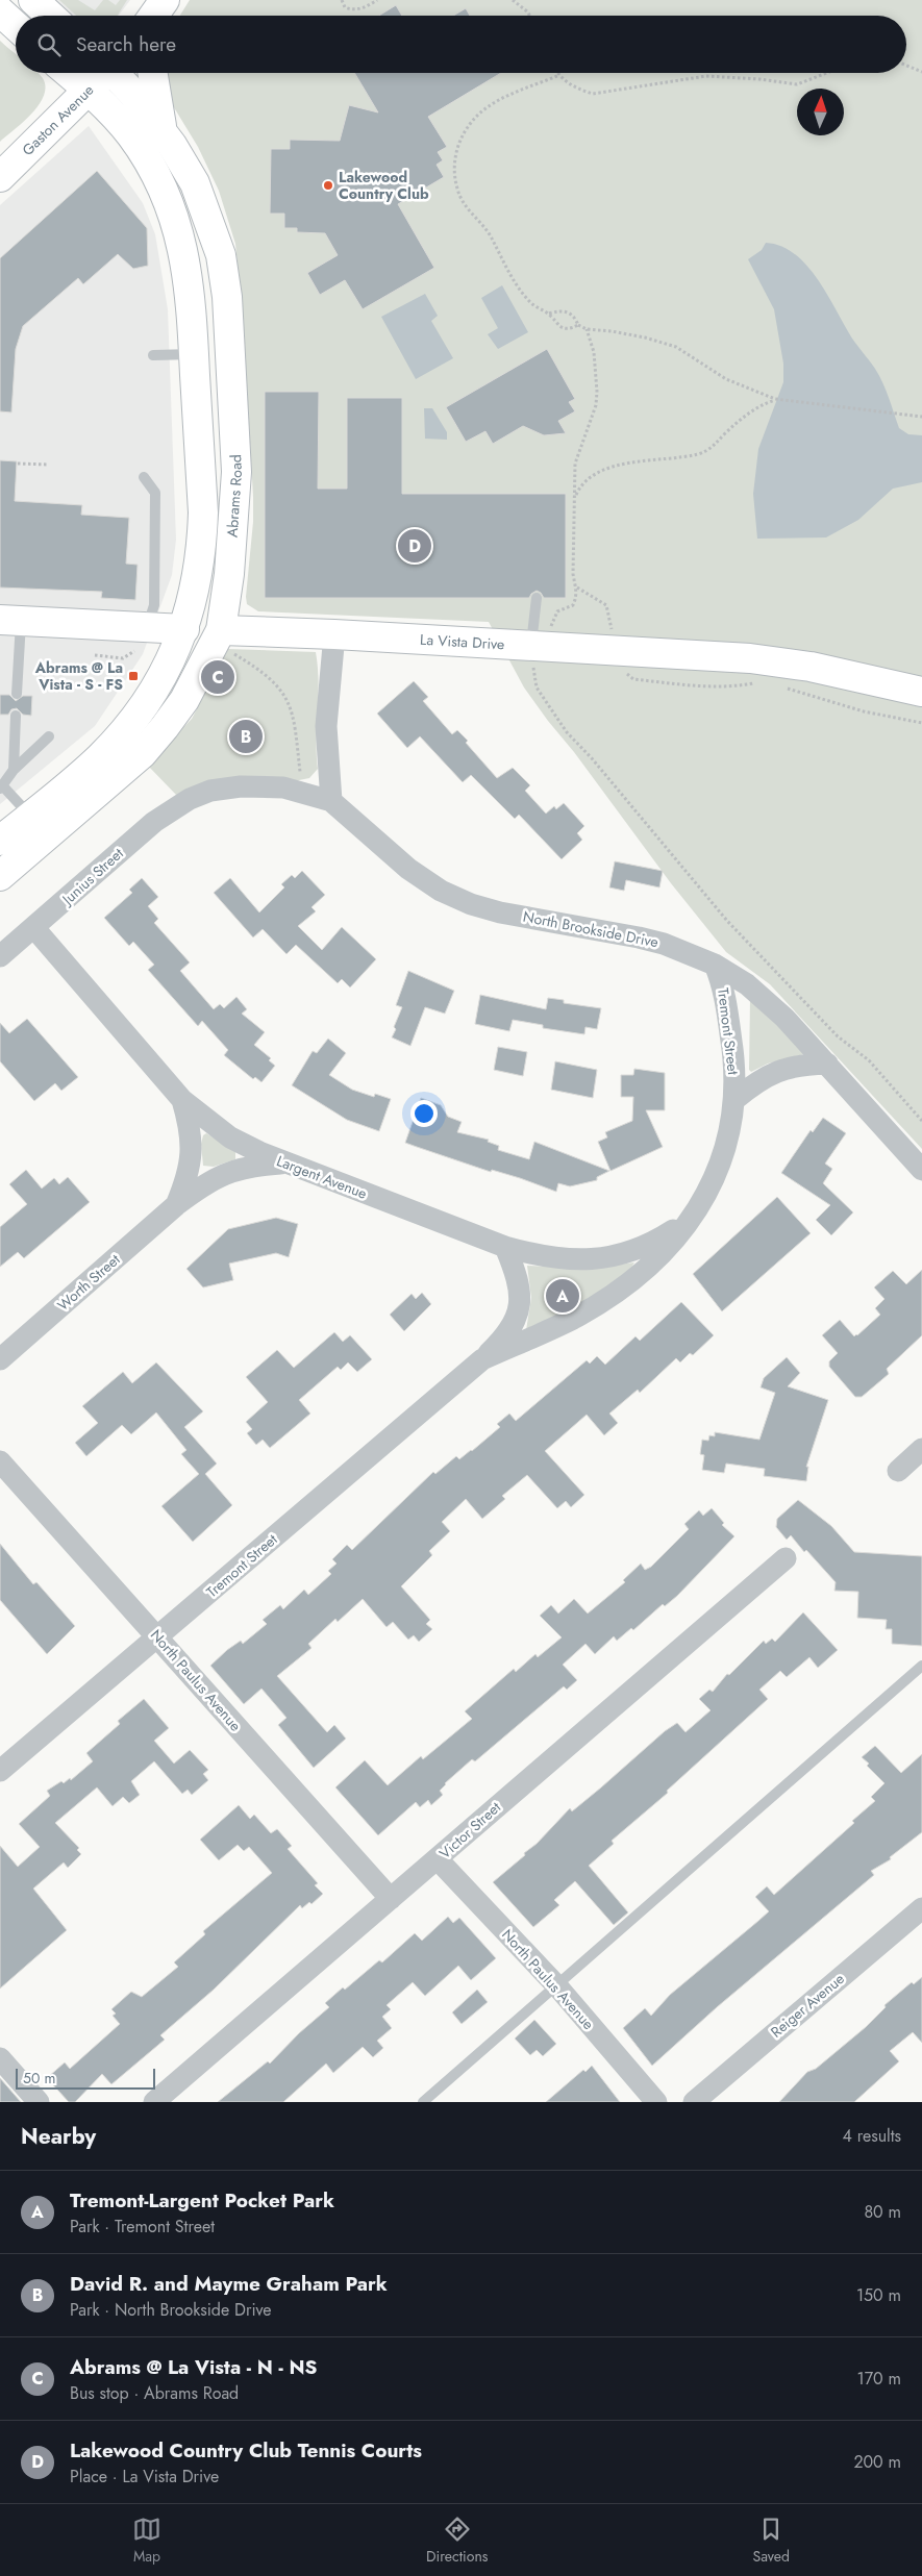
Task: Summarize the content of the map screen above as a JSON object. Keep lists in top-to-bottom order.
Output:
{
  "streets": {
    "main road": ["Gaston Avenue", "Abrams Road", "La Vista Drive"],
    "street": [
      "Junius Street",
      "North Brookside Drive",
      "Tremont Street",
      "Largent Avenue",
      "Worth Street",
      "North Paulus Avenue",
      "Victor Street",
      "Reiger Avenue"
    ]
  },
  "crossings": [
    ["Abrams Road", "La Vista Drive"],
    ["Junius Street", "North Brookside Drive"],
    ["Junius Street", "Largent Avenue"],
    ["North Brookside Drive", "Tremont Street"],
    ["Tremont Street", "Largent Avenue"],
    ["Tremont Street", "North Paulus Avenue"],
    ["Largent Avenue", "Worth Street"],
    ["North Paulus Avenue", "Victor Street"]
  ],
  "places": {
    "other": ["Lakewood Country Club"],
    "transit": ["Abrams @ La Vista - S - FS"]
  },
  "scale_bar": "50 m",
  "north": "top",
  "page": {
    "search": "Search here",
    "pins": [
      "D",
      "C",
      "B",
      "A"
    ],
    "scale": "50 m",
    "heading": ["Nearby", "4 results"],
    "list": [
      {
        "mark": "A",
        "name": "Tremont-Largent Pocket Park",
        "note": "Park · Tremont Street",
        "value": "80 m"
      },
      {
        "mark": "B",
        "name": "David R. and Mayme Graham Park",
        "note": "Park · North Brookside Drive",
        "value": "150 m"
      },
      {
        "mark": "C",
        "name": "Abrams @ La Vista - N - NS",
        "note": "Bus stop · Abrams Road",
        "value": "170 m"
      },
      {
        "mark": "D",
        "name": "Lakewood Country Club Tennis Courts",
        "note": "Place · La Vista Drive",
        "value": "200 m"
      }
    ],
    "nav": ["Map", "Directions", "Saved"]
  }
}
